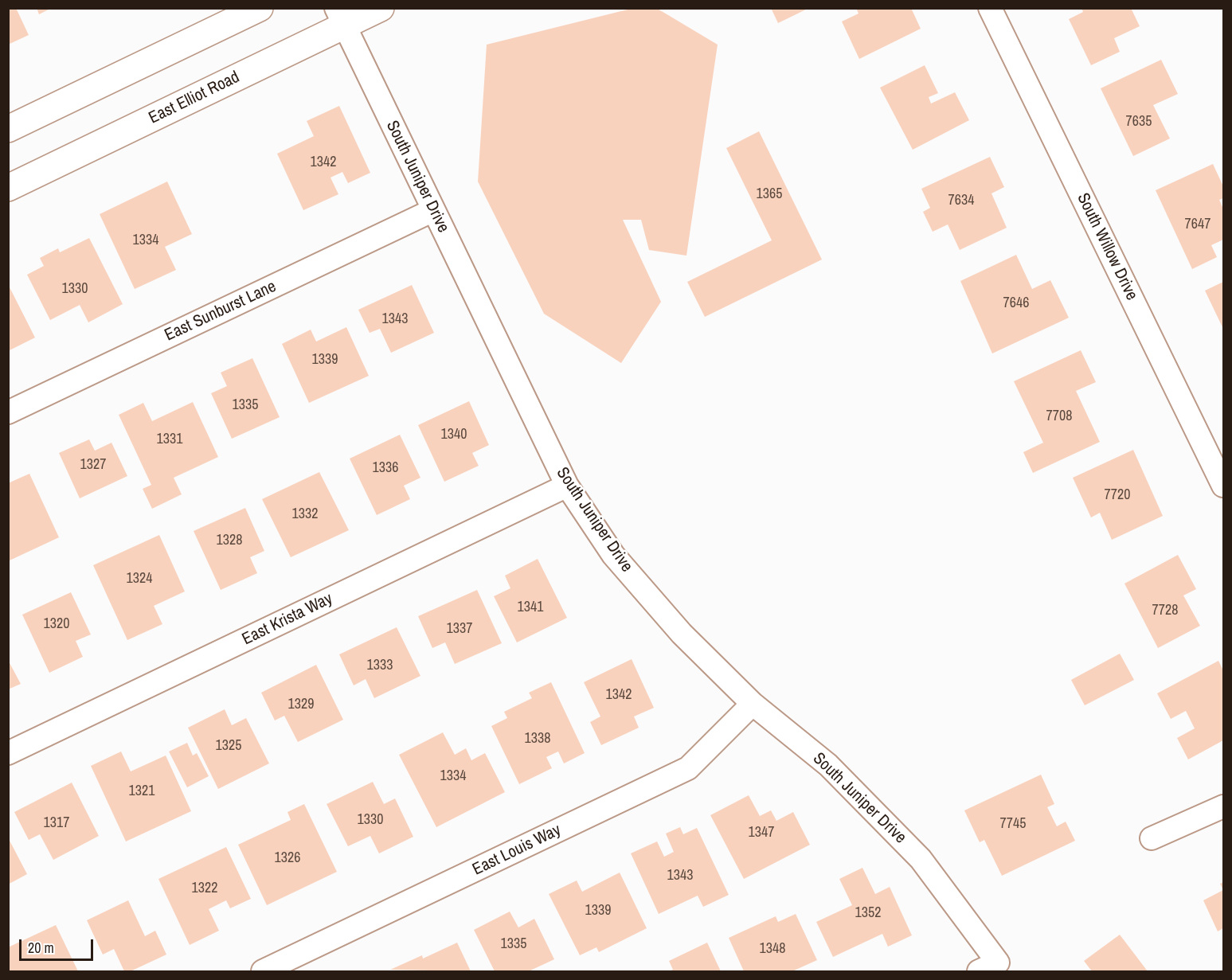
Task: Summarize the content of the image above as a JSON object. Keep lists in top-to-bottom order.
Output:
{
  "streets": {
    "main road": ["East Elliot Road"],
    "street": [
      "South Juniper Drive",
      "South Willow Drive",
      "East Sunburst Lane",
      "East Krista Way",
      "East Louis Way"
    ]
  },
  "crossings": [
    ["East Elliot Road", "South Juniper Drive"],
    ["South Juniper Drive", "East Sunburst Lane"],
    ["South Juniper Drive", "East Krista Way"],
    ["South Juniper Drive", "East Louis Way"]
  ],
  "house_numbers": [
    "7635",
    "1342",
    "1365",
    "7634",
    "7647",
    "1334",
    "1330",
    "7646",
    "1343",
    "1339",
    "1335",
    "7708",
    "1340",
    "1331",
    "1327",
    "1336",
    "7720",
    "1332",
    "1328",
    "1324",
    "1341",
    "7728",
    "1320",
    "1337",
    "1333",
    "1342",
    "1329",
    "1338",
    "1325",
    "1334",
    "1321",
    "1330",
    "1317",
    "7745",
    "1347",
    "1326",
    "1343",
    "1322",
    "1339",
    "1352",
    "1335",
    "1348"
  ],
  "scale_bar": "20 m"
}
